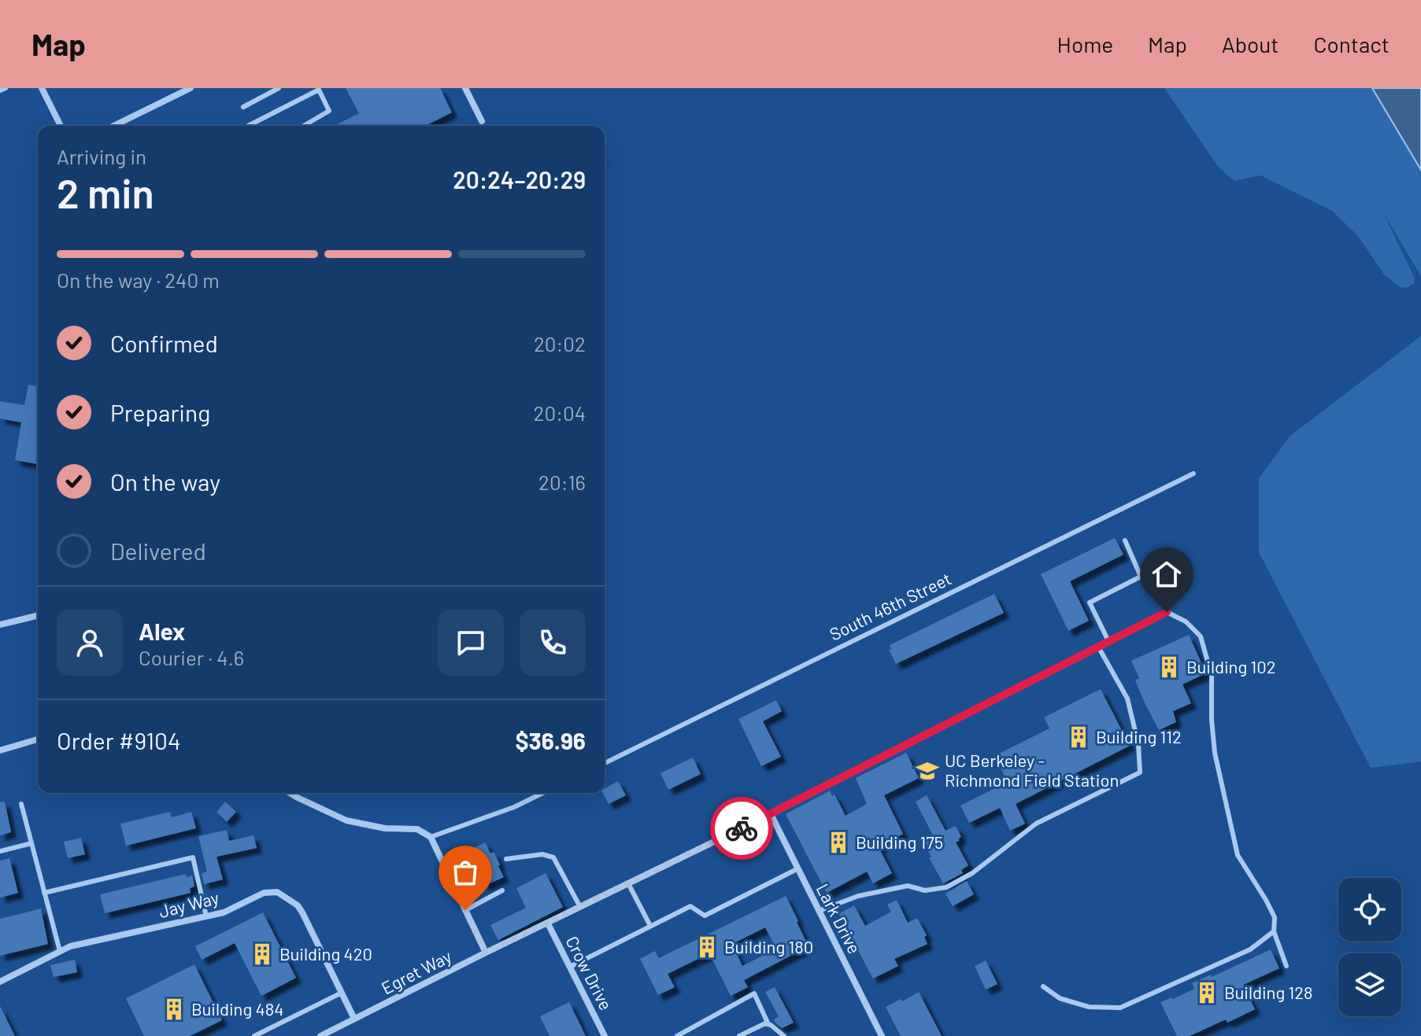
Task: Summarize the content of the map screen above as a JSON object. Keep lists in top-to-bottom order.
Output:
{
  "streets": {
    "street": [
      "Jay Way",
      "Lark Drive",
      "Egret Way",
      "Crow Drive"
    ],
    "lane": ["South 46th Street"]
  },
  "crossings": [
    ["Jay Way", "Egret Way"],
    ["Lark Drive", "Egret Way"],
    ["Egret Way", "Crow Drive"]
  ],
  "places": {
    "building": [
      "Building 102",
      "Building 112",
      "Building 175",
      "Building 180",
      "Building 420",
      "Building 128",
      "Building 484"
    ],
    "school or university": ["UC Berkeley - Richmond Field Station"]
  },
  "page": {
    "header": "Map",
    "nav": [
      "Home",
      "Map",
      "About",
      "Contact"
    ],
    "heading": ["2 min", "Arriving in", "20:24–20:29"],
    "panel": [
      "Alex",
      "Courier · 4.6",
      "Order #9104",
      "$36.96"
    ],
    "bar": "On the way · 240 m",
    "list": [
      ["Confirmed", "20:02"],
      ["Preparing", "20:04"],
      ["On the way", "20:16"],
      "Delivered"
    ]
  }
}
